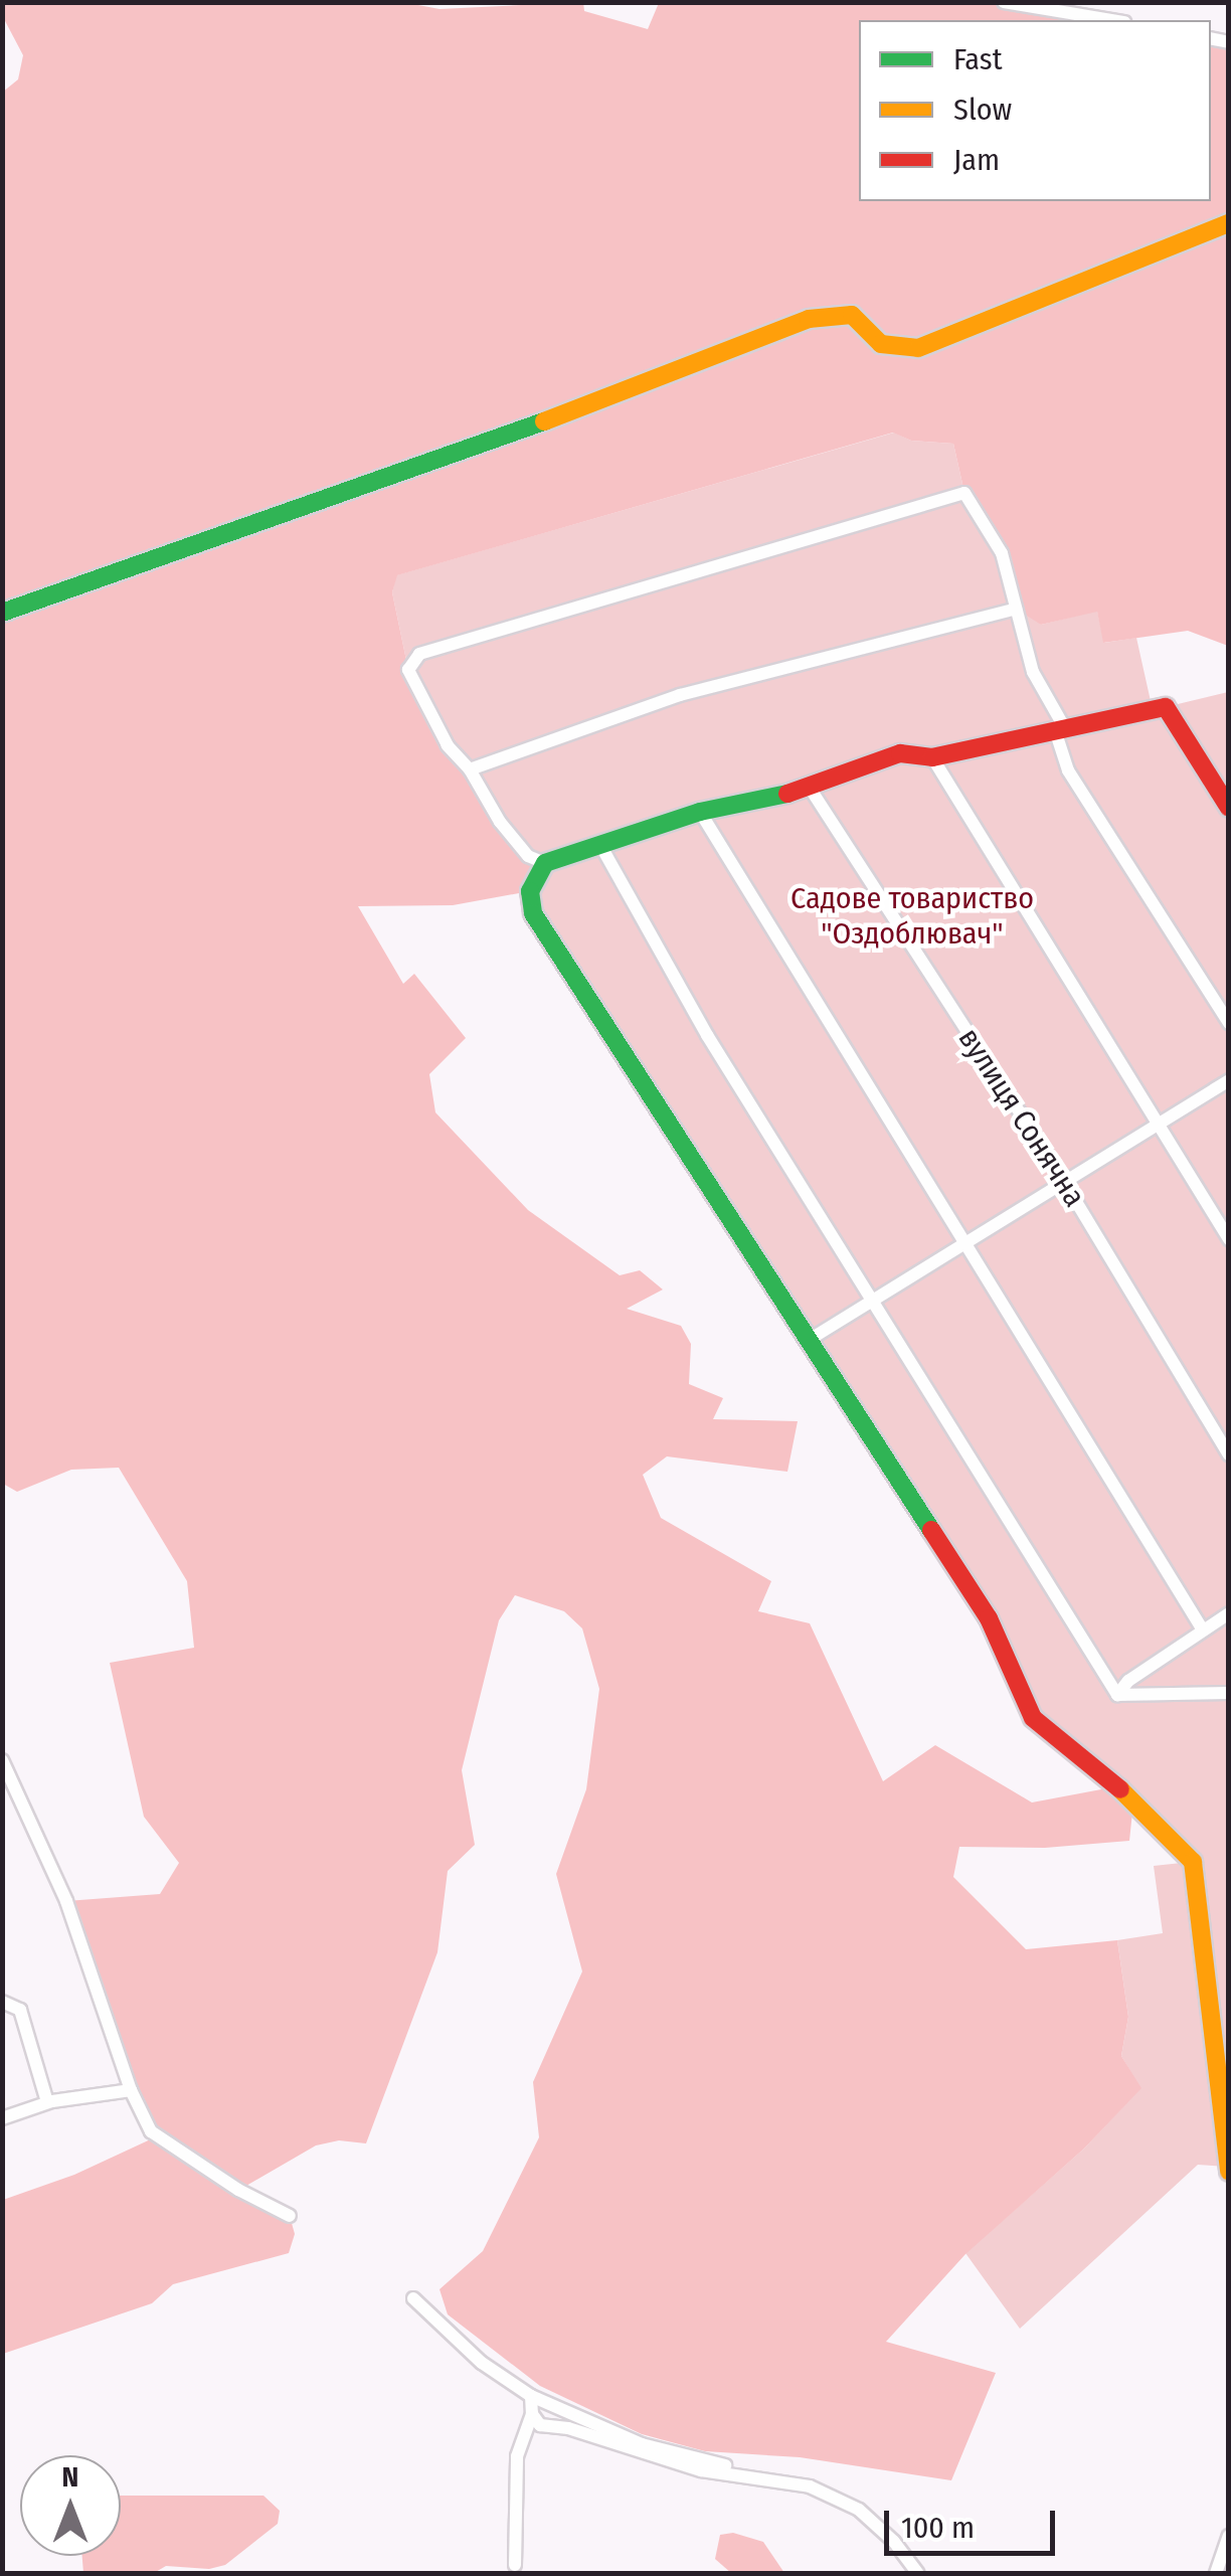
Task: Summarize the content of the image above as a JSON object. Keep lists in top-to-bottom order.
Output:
{
  "streets": {
    "street": ["вулиця Сонячна"]
  },
  "parks": ["Садове товариство \"Оздоблювач\""],
  "legend": ["Fast", "Slow", "Jam"],
  "scale_bar": "100 m",
  "north": "top"
}
